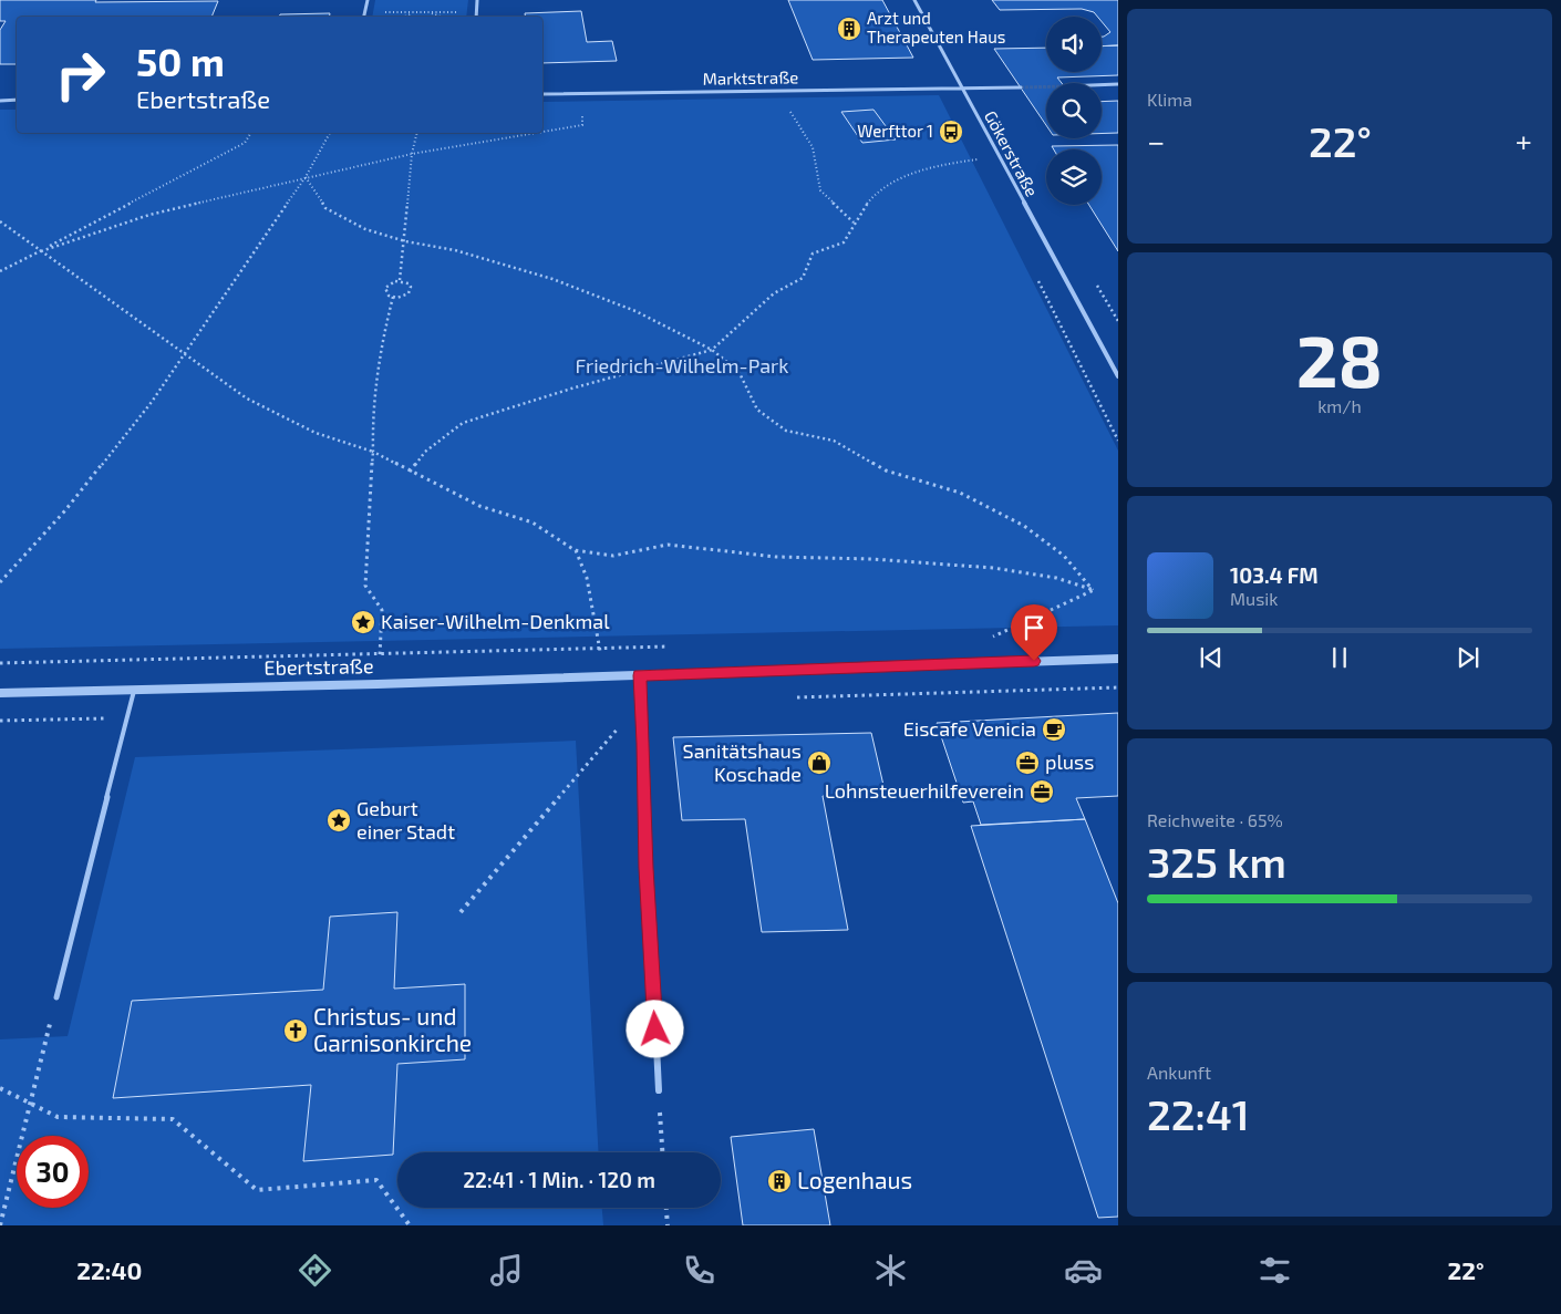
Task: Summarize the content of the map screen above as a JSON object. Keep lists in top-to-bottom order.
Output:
{
  "streets": {
    "street": ["Marktstraße", "Gökerstraße", "Ebertstraße"]
  },
  "crossings": [
    ["Marktstraße", "Gökerstraße"]
  ],
  "parks": ["Friedrich-Wilhelm-Park"],
  "places": {
    "building": ["Arzt und Therapeuten Haus", "Logenhaus"],
    "bus stop": ["Werfttor 1"],
    "place": ["Kaiser-Wilhelm-Denkmal", "Geburt einer Stadt"],
    "cafe": ["Eiscafe Venicia"],
    "shop": ["Sanitätshaus Koschade"],
    "office": ["pluss", "Lohnsteuerhilfeverein"],
    "church": ["Christus- und Garnisonkirche"]
  },
  "page": {
    "tile": [
      "Klima",
      ["28", "km/h"],
      ["Reichweite · 65%", "325 km"],
      ["Ankunft", "22:41"]
    ],
    "turn": ["50 m", "Ebertstraße"],
    "heat": ["−", "22°", "+"],
    "song": ["103.4 FM", "Musik"],
    "limit": "30",
    "trip": "22:41 · 1 Min. · 120 m",
    "tabs": ["22:40", "22°"]
  }
}
